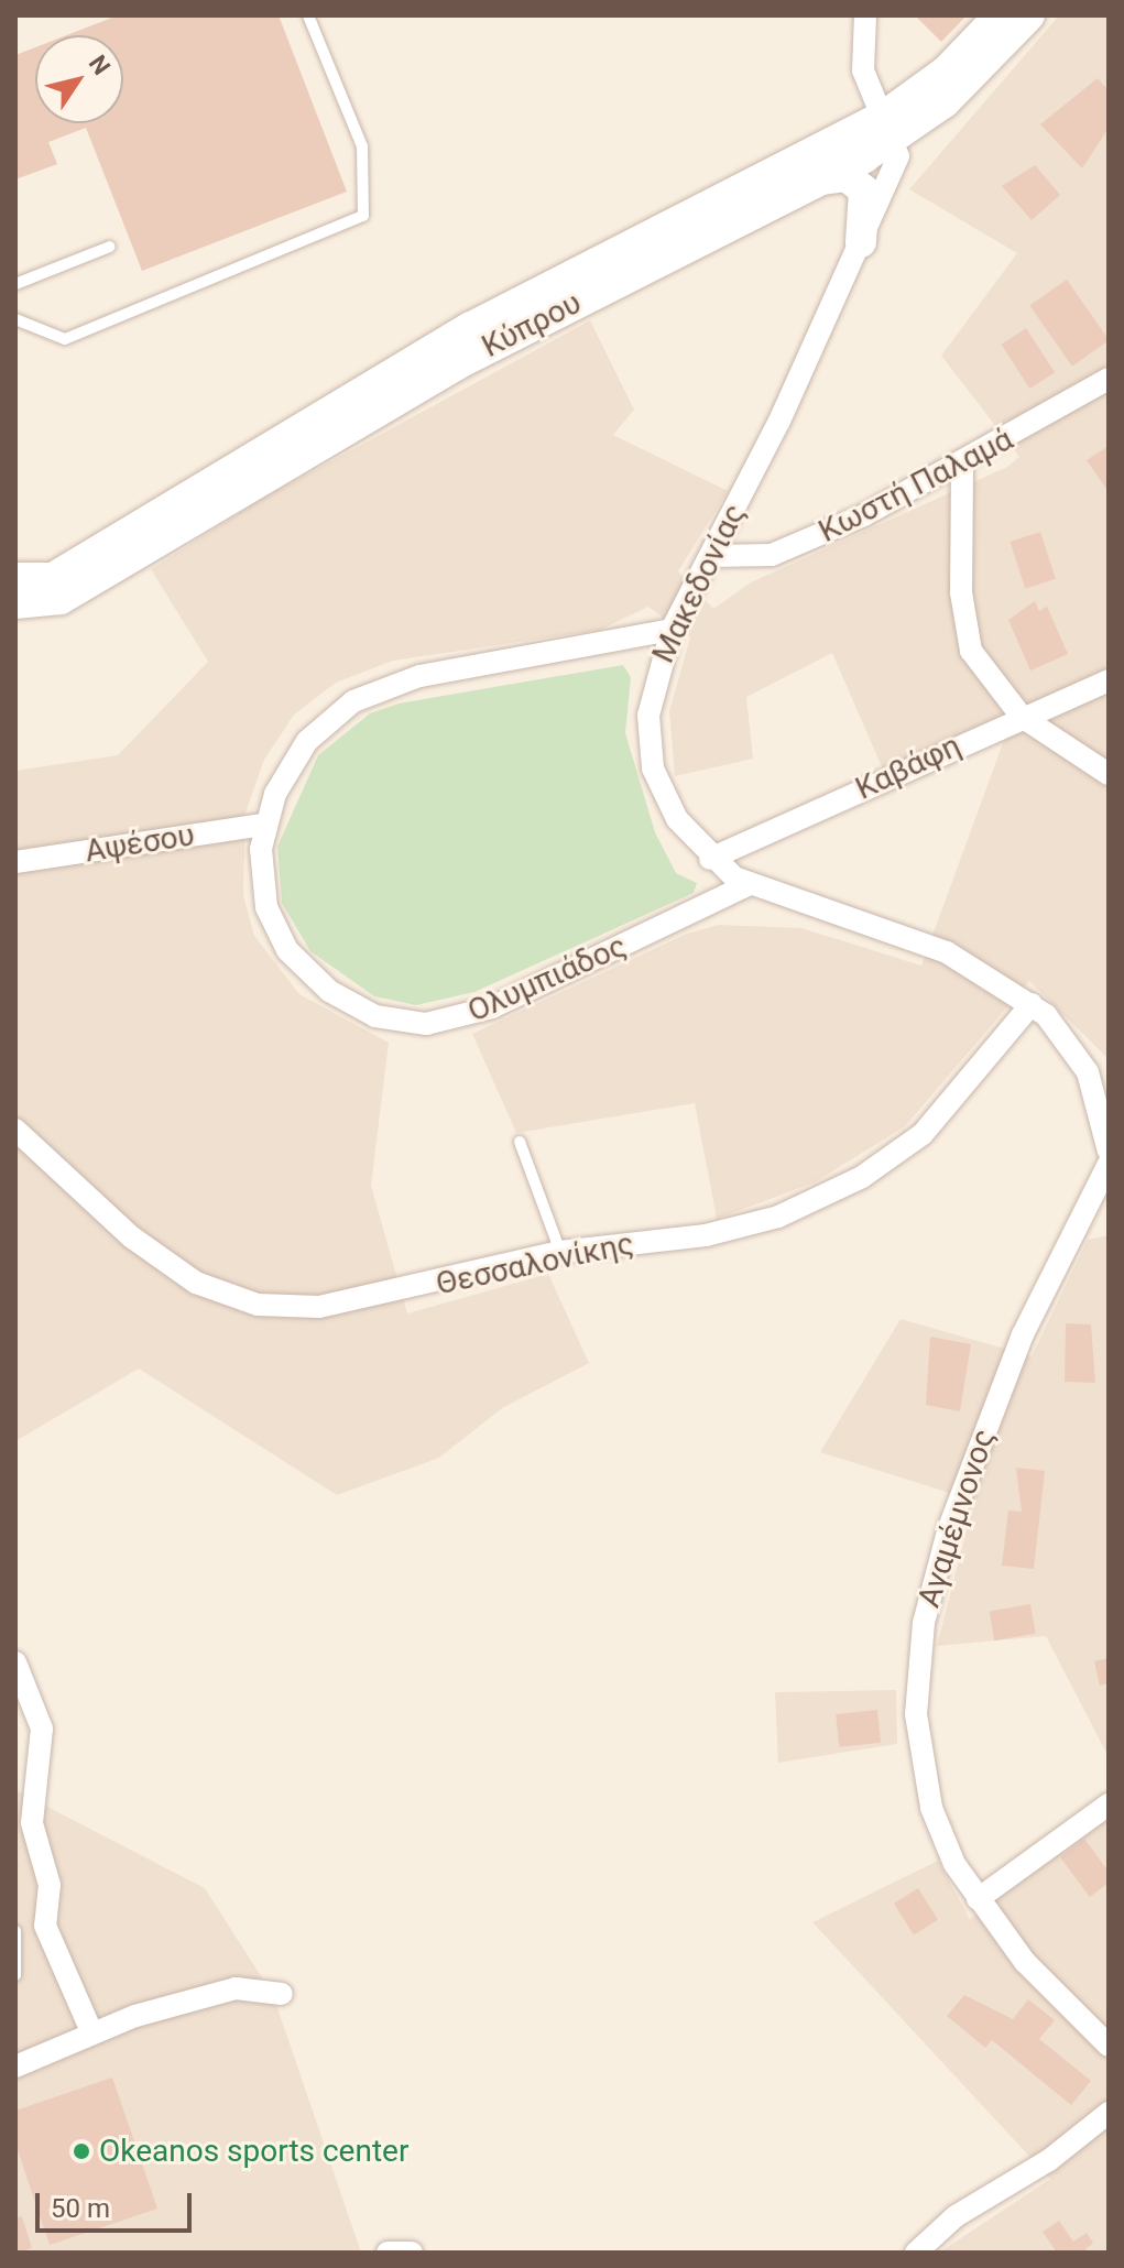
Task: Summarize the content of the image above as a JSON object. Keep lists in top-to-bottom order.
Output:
{
  "streets": {
    "main road": ["Κύπρου"],
    "street": [
      "Κωστή Παλαμά",
      "Μακεδονίας",
      "Καβάφη",
      "Αψέσου",
      "Ολυμπιάδος",
      "Θεσσαλονίκης",
      "Αγαμέμνονος"
    ]
  },
  "crossings": [
    ["Κύπρου", "Μακεδονίας"],
    ["Κωστή Παλαμά", "Μακεδονίας"],
    ["Μακεδονίας", "Καβάφη"],
    ["Μακεδονίας", "Ολυμπιάδος"],
    ["Μακεδονίας", "Θεσσαλονίκης"],
    ["Αψέσου", "Ολυμπιάδος"]
  ],
  "places": ["Okeanos sports center"],
  "scale_bar": "50 m",
  "north": "top right"
}
